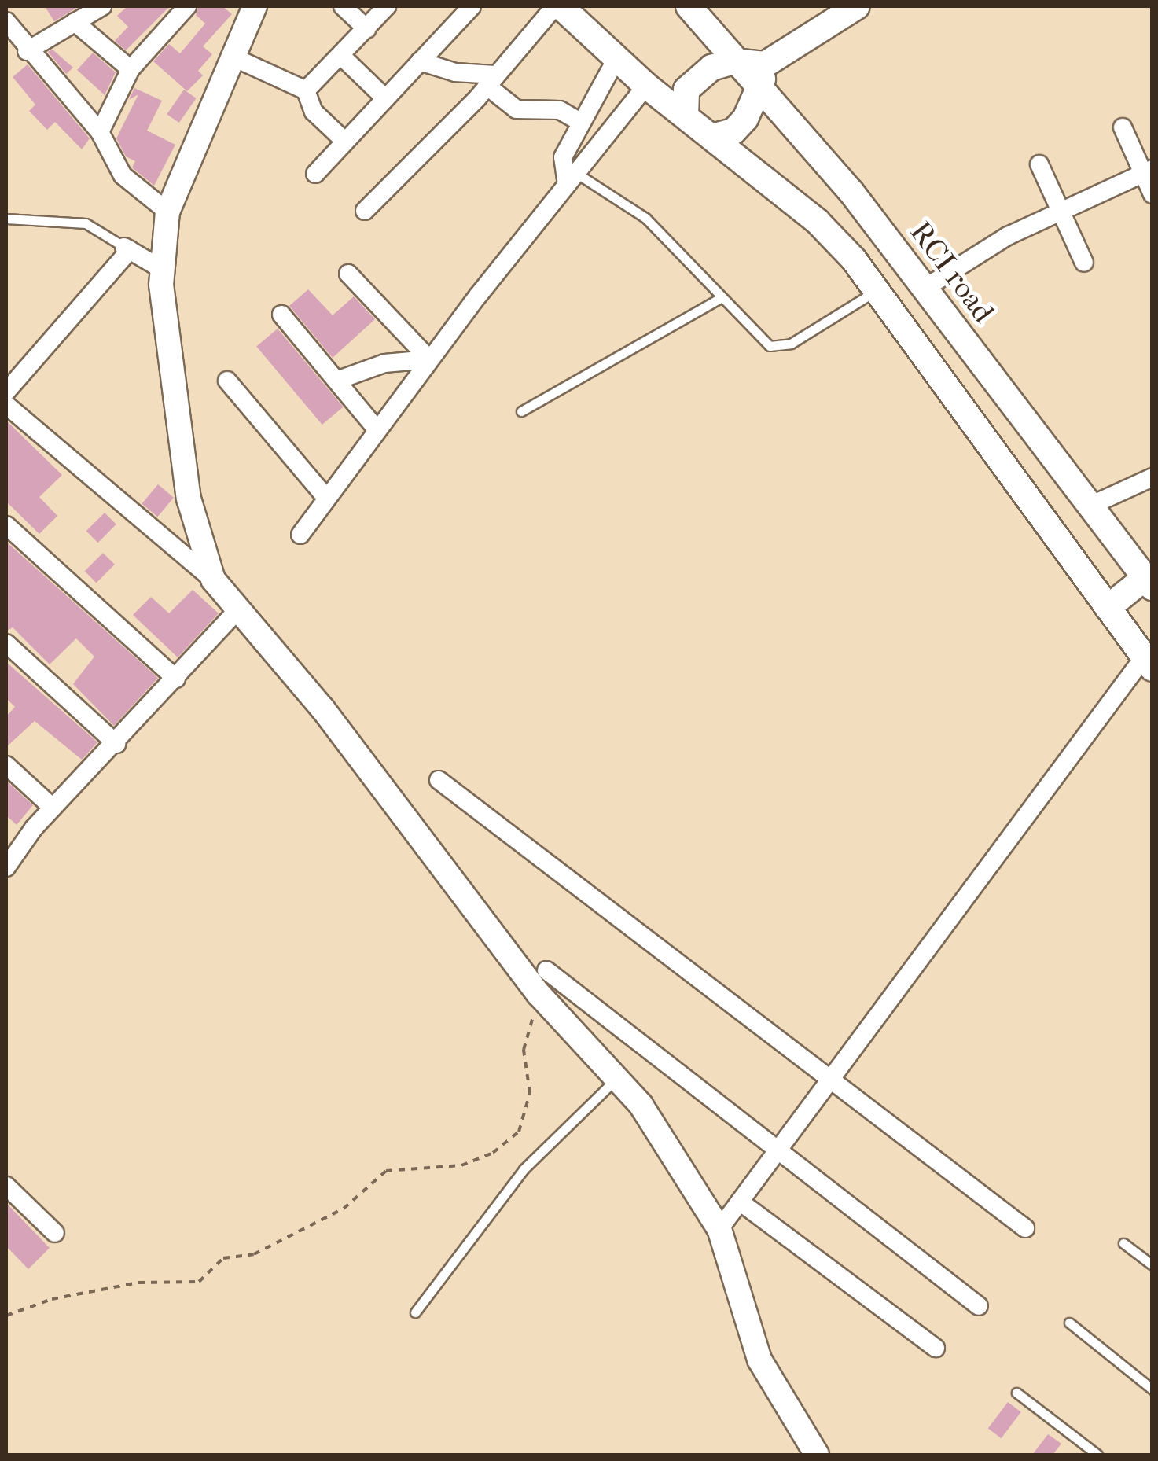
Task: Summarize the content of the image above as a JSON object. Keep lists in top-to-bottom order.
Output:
{
  "streets": {
    "main road": ["RCI road"]
  }
}
